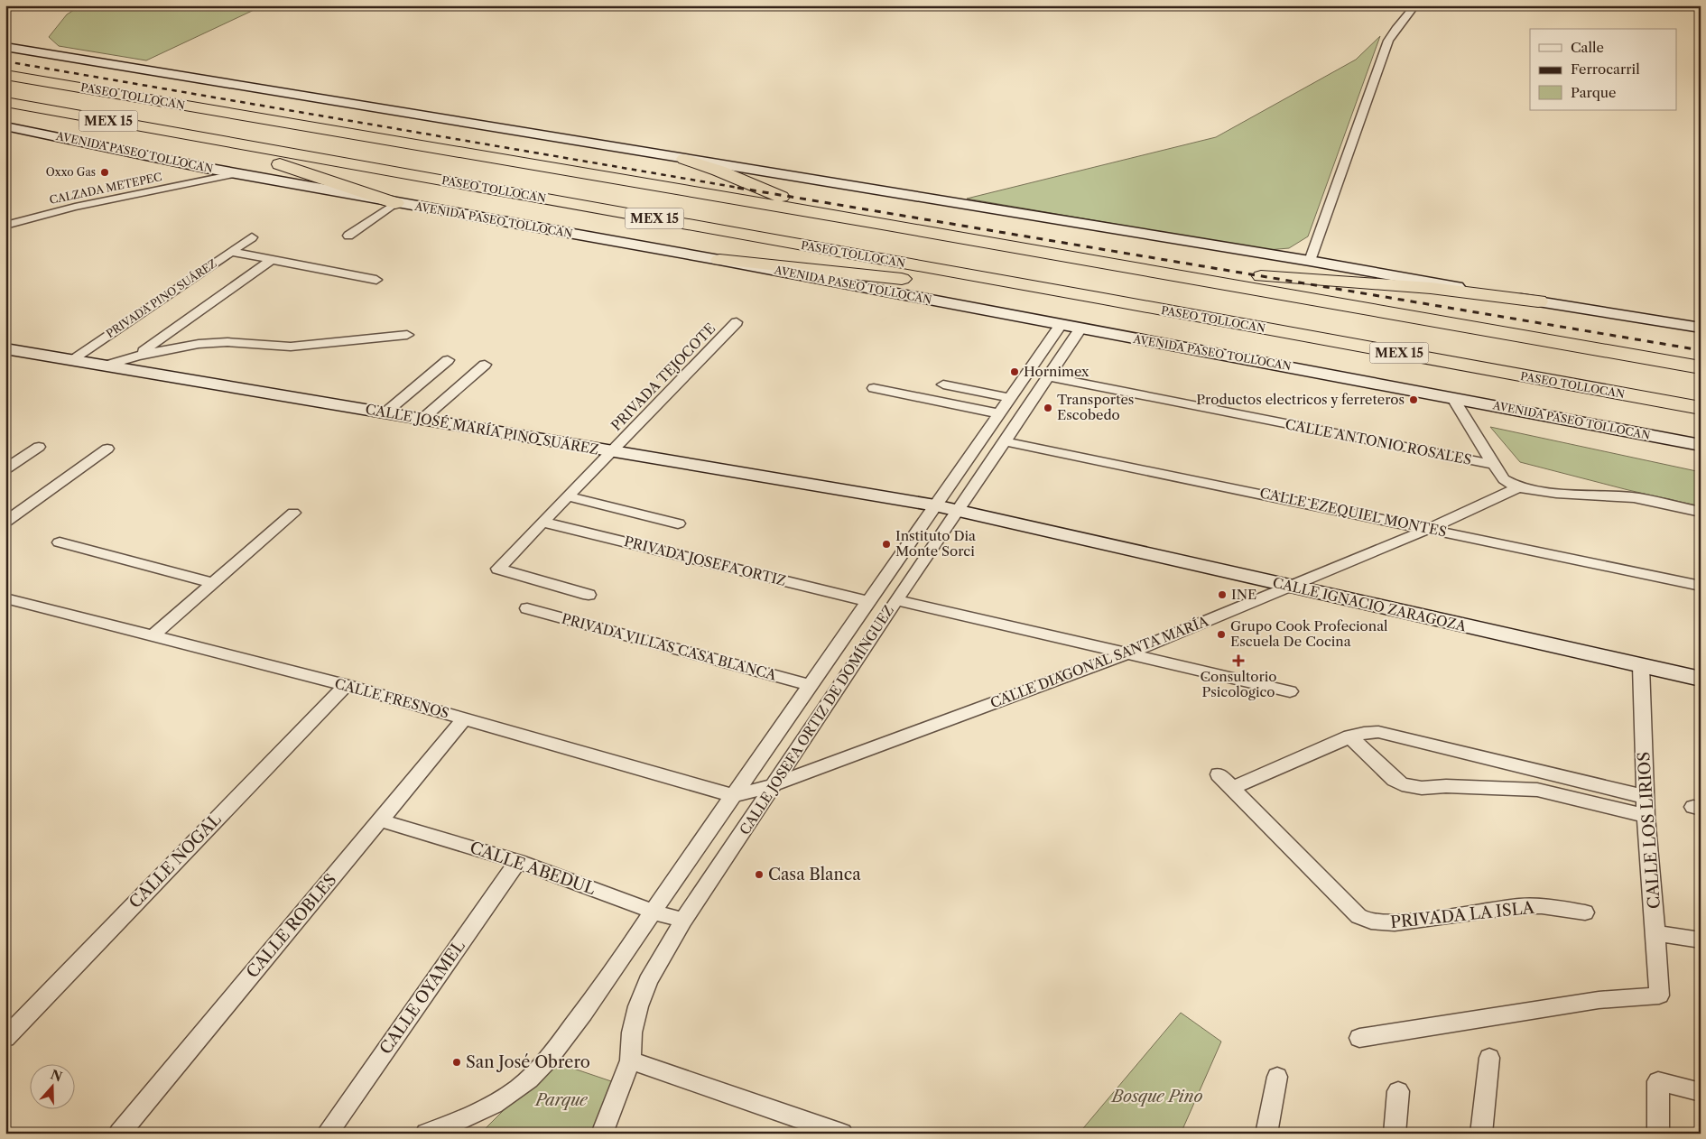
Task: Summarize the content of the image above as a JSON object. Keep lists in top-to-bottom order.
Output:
{
  "streets": {
    "highway": ["PASEO TOLLOCAN", "MEX 15"],
    "main road": ["AVENIDA PASEO TOLLOCAN", "CALLE JOSÉ MARÍA PINO SUÁREZ", "CALLE IGNACIO ZARAGOZA"],
    "street": [
      "CALZADA METEPEC",
      "PRIVADA PINO SUÁREZ",
      "PRIVADA TEJOCOTE",
      "CALLE ANTONIO ROSALES",
      "CALLE EZEQUIEL MONTES",
      "PRIVADA JOSEFA ORTIZ",
      "PRIVADA VILLAS CASA BLANCA",
      "CALLE DIAGONAL SANTA MARÍA",
      "CALLE FRESNOS",
      "CALLE JOSEFA ORTIZ DE DOMÍNGUEZ",
      "CALLE LOS LIRIOS",
      "CALLE NOGAL",
      "CALLE ABEDUL",
      "PRIVADA LA ISLA",
      "CALLE ROBLES",
      "CALLE OYAMEL"
    ]
  },
  "crossings": [
    ["AVENIDA PASEO TOLLOCAN", "CALZADA METEPEC"],
    ["AVENIDA PASEO TOLLOCAN", "CALLE JOSEFA ORTIZ DE DOMÍNGUEZ"],
    ["PRIVADA PINO SUÁREZ", "CALLE JOSÉ MARÍA PINO SUÁREZ"],
    ["PRIVADA TEJOCOTE", "CALLE JOSÉ MARÍA PINO SUÁREZ"],
    ["PRIVADA TEJOCOTE", "PRIVADA JOSEFA ORTIZ"],
    ["CALLE JOSÉ MARÍA PINO SUÁREZ", "CALLE IGNACIO ZARAGOZA"],
    ["CALLE JOSÉ MARÍA PINO SUÁREZ", "CALLE JOSEFA ORTIZ DE DOMÍNGUEZ"],
    ["CALLE ANTONIO ROSALES", "CALLE JOSEFA ORTIZ DE DOMÍNGUEZ"],
    ["CALLE EZEQUIEL MONTES", "CALLE DIAGONAL SANTA MARÍA"],
    ["CALLE EZEQUIEL MONTES", "CALLE JOSEFA ORTIZ DE DOMÍNGUEZ"],
    ["PRIVADA JOSEFA ORTIZ", "CALLE JOSEFA ORTIZ DE DOMÍNGUEZ"],
    ["CALLE IGNACIO ZARAGOZA", "CALLE DIAGONAL SANTA MARÍA"],
    ["CALLE IGNACIO ZARAGOZA", "CALLE JOSEFA ORTIZ DE DOMÍNGUEZ"],
    ["CALLE IGNACIO ZARAGOZA", "CALLE LOS LIRIOS"],
    ["PRIVADA VILLAS CASA BLANCA", "CALLE JOSEFA ORTIZ DE DOMÍNGUEZ"],
    ["CALLE DIAGONAL SANTA MARÍA", "CALLE JOSEFA ORTIZ DE DOMÍNGUEZ"],
    ["CALLE FRESNOS", "CALLE JOSEFA ORTIZ DE DOMÍNGUEZ"],
    ["CALLE FRESNOS", "CALLE NOGAL"],
    ["CALLE FRESNOS", "CALLE ROBLES"],
    ["CALLE JOSEFA ORTIZ DE DOMÍNGUEZ", "CALLE ABEDUL"],
    ["CALLE ABEDUL", "CALLE ROBLES"],
    ["CALLE ABEDUL", "CALLE OYAMEL"]
  ],
  "parks": ["Bosque Pino", "Parque"],
  "places": {
    "other": [
      "Oxxo Gas",
      "Hornimex",
      "Productos electricos y ferreteros",
      "Transportes Escobedo",
      "Instituto Dia Monte Sorci",
      "INE",
      "Grupo Cook Profecional Escuela De Cocina",
      "Casa Blanca",
      "San José Obrero"
    ],
    "health": ["Consultorio Psicologico"]
  },
  "legend": ["Calle", "Ferrocarril", "Parque"],
  "north": "top"
}
